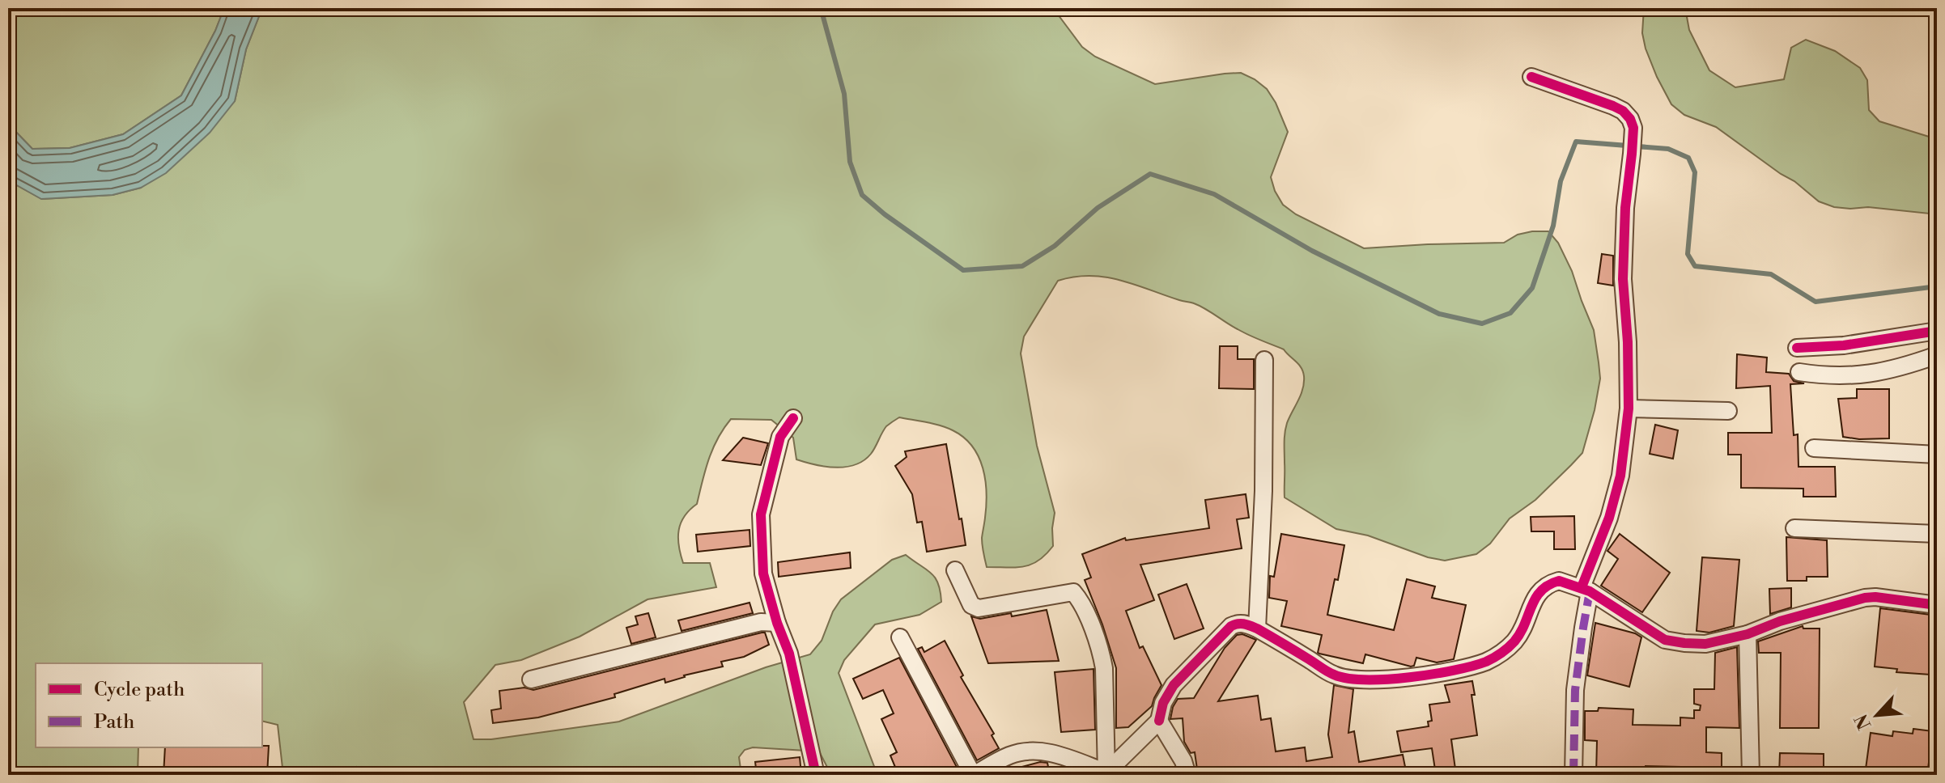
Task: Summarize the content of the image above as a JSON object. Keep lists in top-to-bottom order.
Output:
{
  "legend": ["Cycle path", "Path"],
  "north": "bottom left"
}
